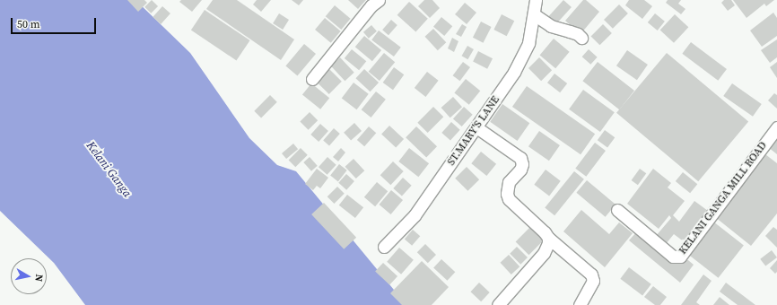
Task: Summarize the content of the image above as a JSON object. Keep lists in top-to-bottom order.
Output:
{
  "streets": {
    "street": ["ST.MARY'S LANE", "KELANI GANGA MILL ROAD"]
  },
  "water": ["Kelani Ganga"],
  "scale_bar": "50 m",
  "north": "right"
}
